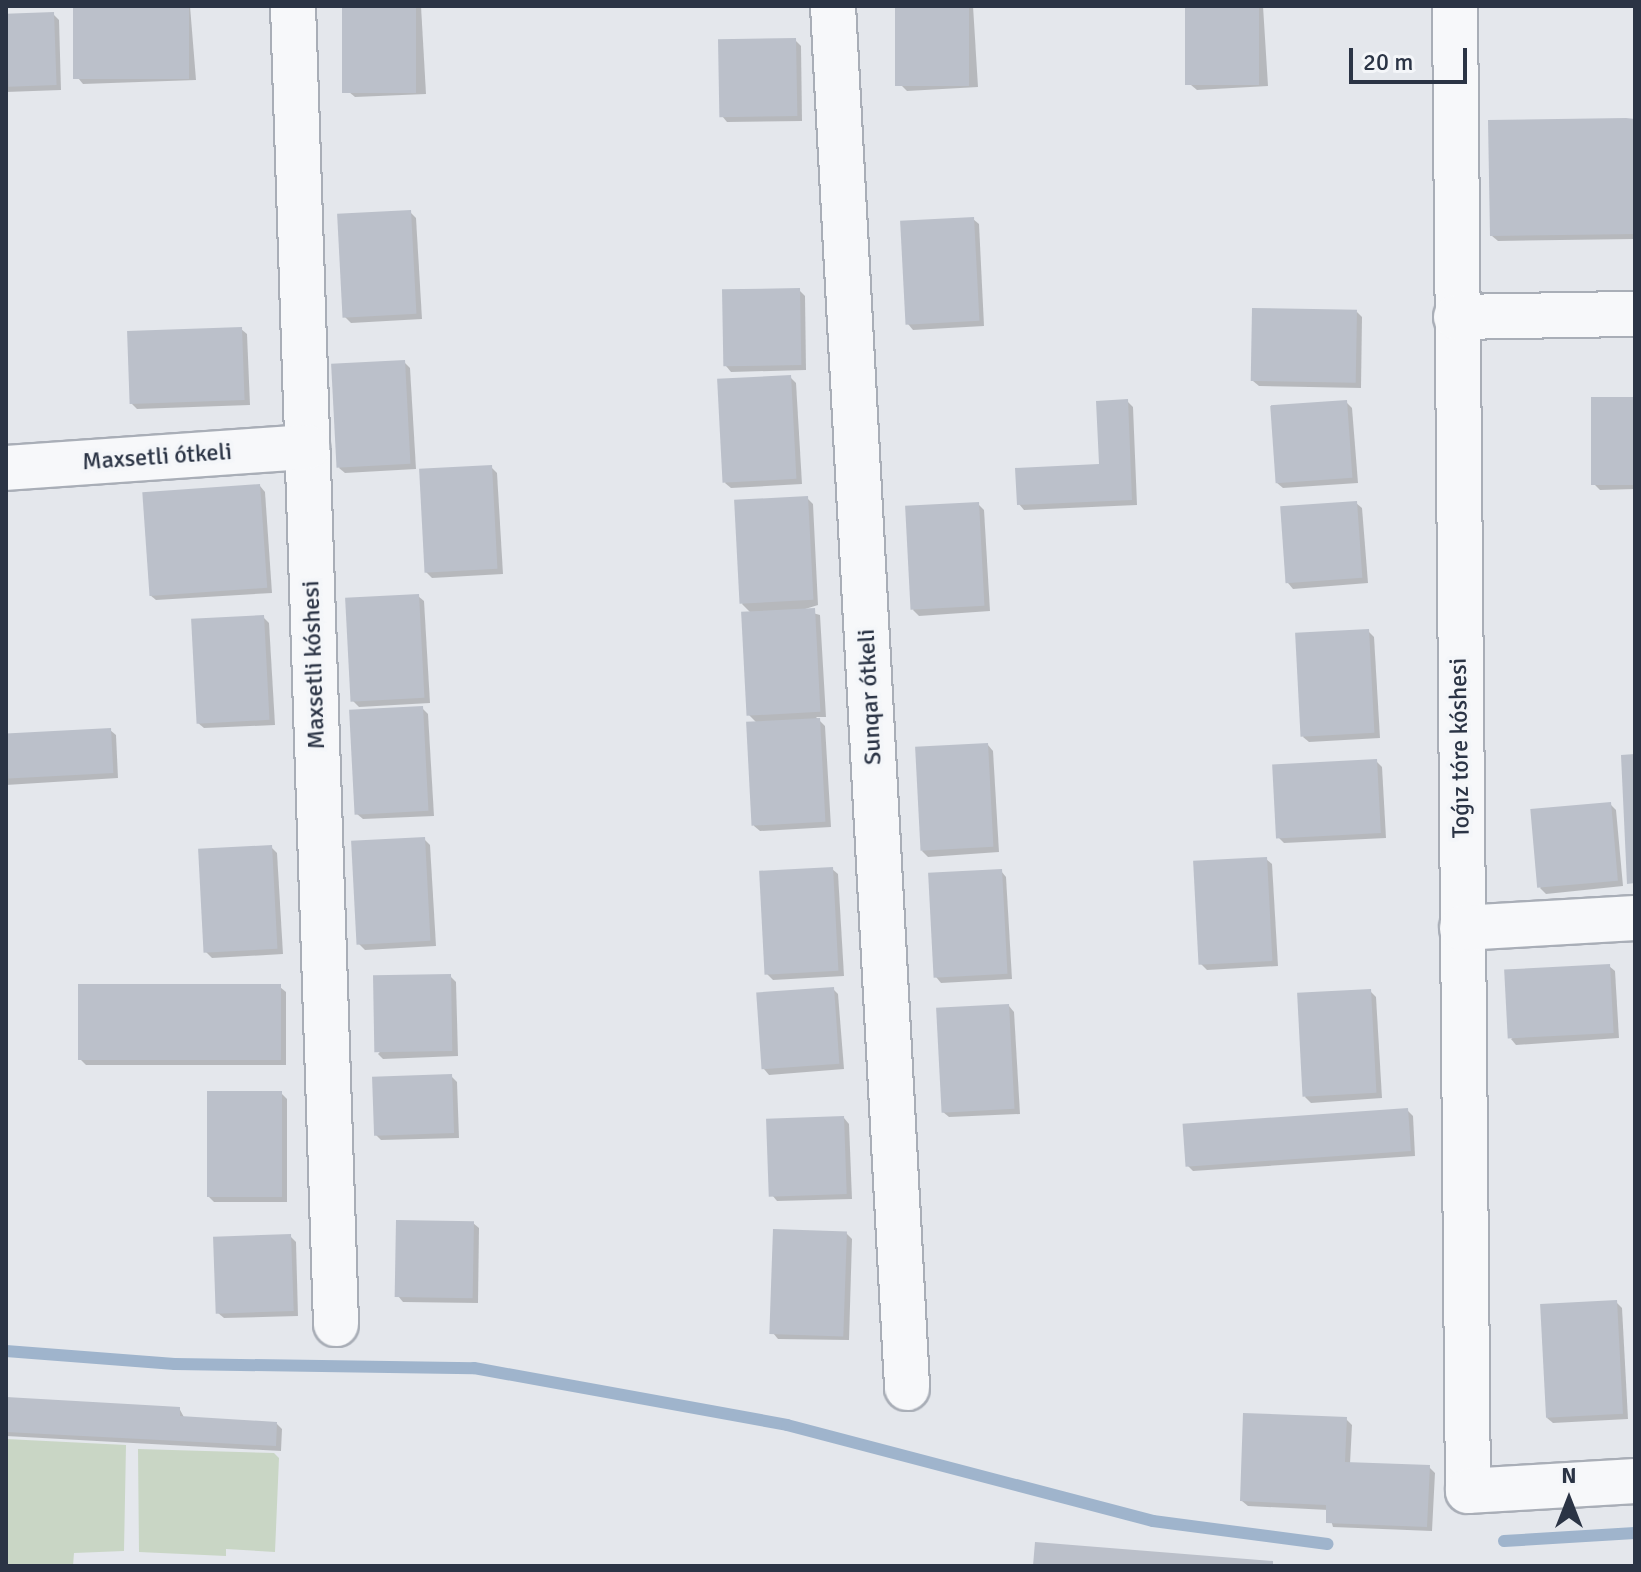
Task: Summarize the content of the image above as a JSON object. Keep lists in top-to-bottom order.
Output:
{
  "streets": {
    "street": [
      "Maxsetli ótkeli",
      "Maxsetli kóshesi",
      "Sunqar ótkeli",
      "Toǵız tóre kóshesi"
    ]
  },
  "crossings": [
    ["Maxsetli ótkeli", "Maxsetli kóshesi"]
  ],
  "scale_bar": "20 m",
  "north": "top"
}
